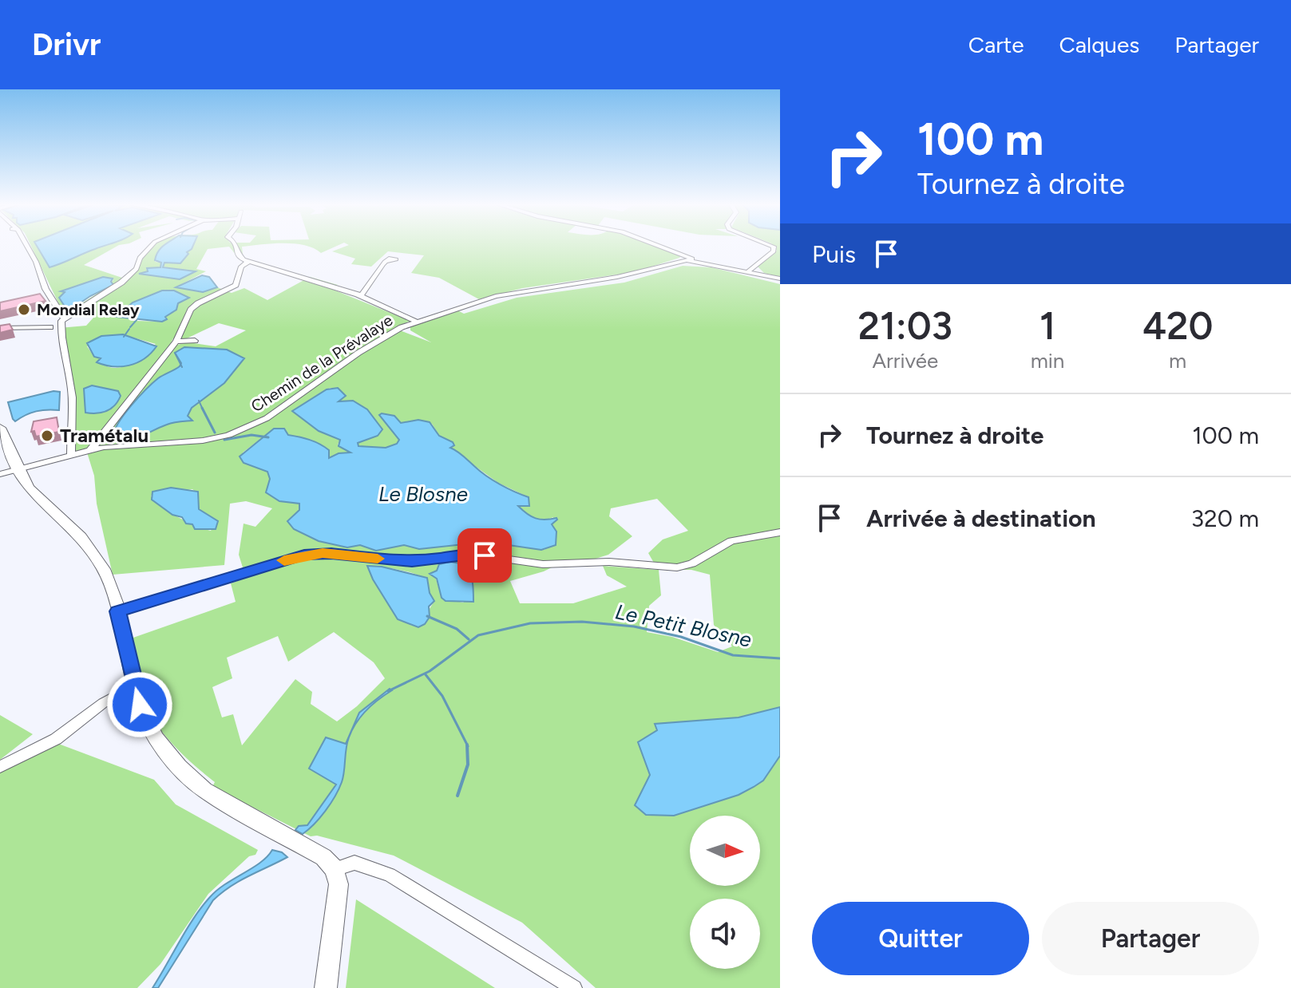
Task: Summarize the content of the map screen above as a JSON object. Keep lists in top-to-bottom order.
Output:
{
  "streets": {
    "street": ["Chemin de la Prévalaye"]
  },
  "water": ["Le Blosne", "Le Petit Blosne"],
  "places": ["Mondial Relay", "Tramétalu"],
  "north": "right",
  "page": {
    "header": "Drivr",
    "nav": ["Carte", "Calques", "Partager"],
    "turn": ["100 m", "Tournez à droite"],
    "then": "Puis",
    "eta": [
      "21:03",
      "Arrivée",
      "1",
      "min",
      "420",
      "m"
    ],
    "list": [
      {
        "name": "Tournez à droite",
        "value": "100 m"
      },
      {
        "name": "Arrivée à destination",
        "value": "320 m"
      }
    ],
    "buttons": ["Quitter", "Partager"]
  }
}
